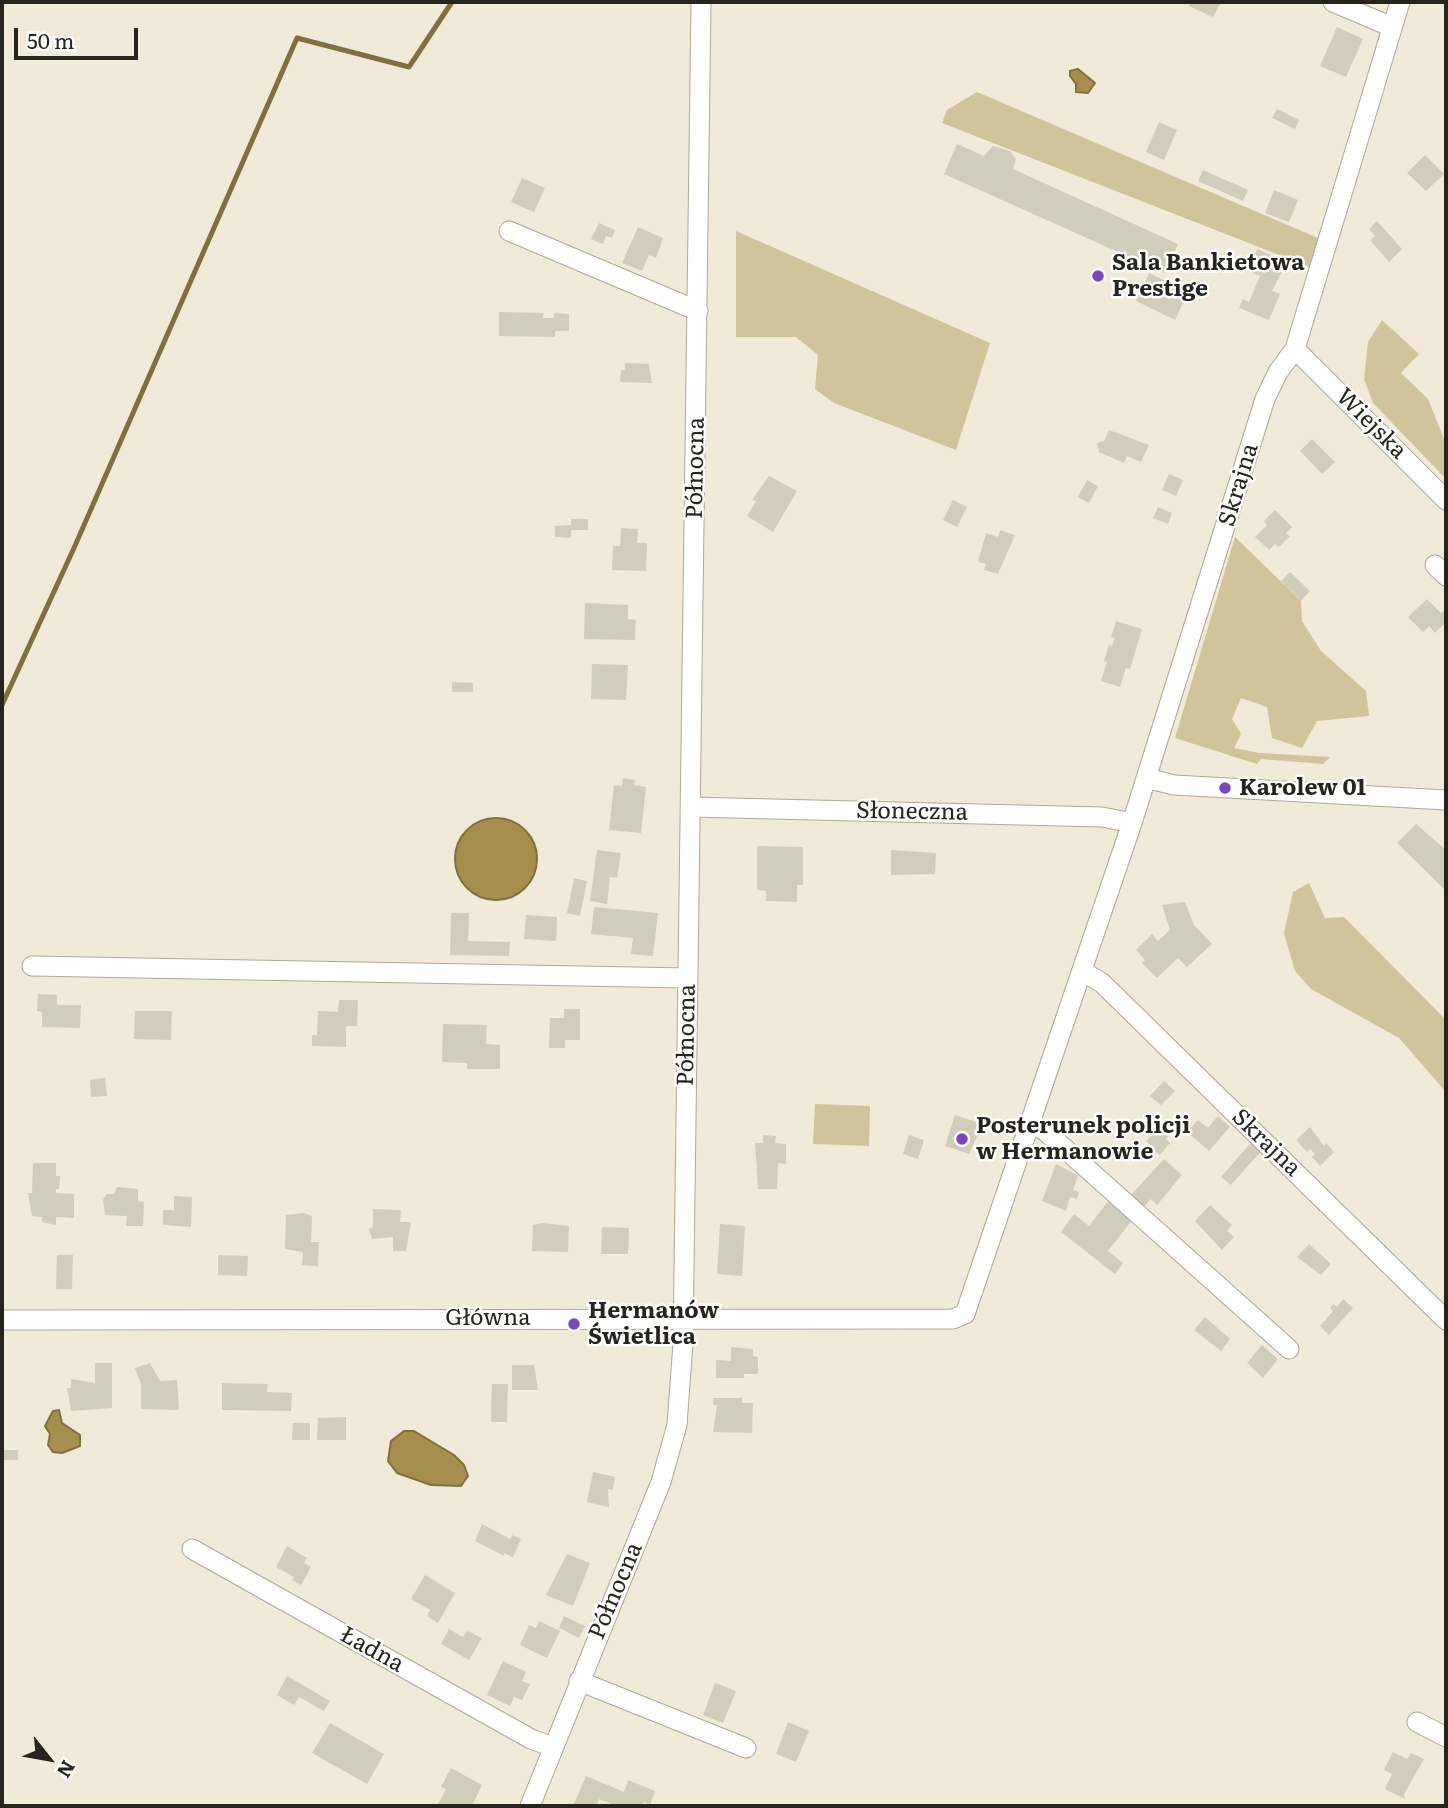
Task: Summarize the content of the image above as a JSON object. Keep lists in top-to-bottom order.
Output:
{
  "streets": {
    "street": [
      "Wiejska",
      "Północna",
      "Skrajna",
      "Słoneczna",
      "Główna",
      "Ładna"
    ]
  },
  "crossings": [
    ["Wiejska", "Skrajna"],
    ["Północna", "Słoneczna"],
    ["Północna", "Główna"],
    ["Północna", "Ładna"],
    ["Skrajna", "Słoneczna"],
    ["Skrajna", "Główna"]
  ],
  "places": [
    "Sala Bankietowa Prestige",
    "Karolew 01",
    "Posterunek policji w Hermanowie",
    "Hermanów Świetlica"
  ],
  "scale_bar": "50 m",
  "north": "bottom right"
}
